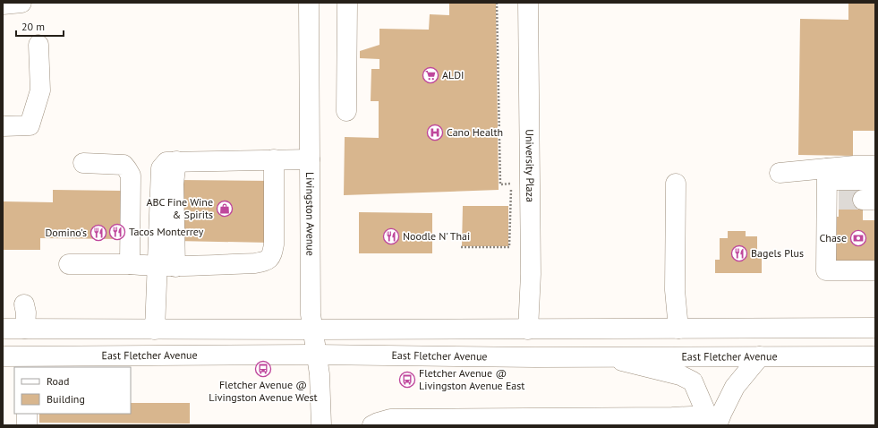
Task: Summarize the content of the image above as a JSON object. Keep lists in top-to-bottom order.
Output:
{
  "streets": {
    "main road": ["University Plaza", "Livingston Avenue", "East Fletcher Avenue"]
  },
  "crossings": [
    ["Livingston Avenue", "East Fletcher Avenue"]
  ],
  "places": {
    "supermarket": ["ALDI"],
    "hospital": ["Cano Health"],
    "shop": ["ABC Fine Wine & Spirits"],
    "restaurant": [
      "Tacos Monterrey",
      "Domino's",
      "Noodle N' Thai",
      "Bagels Plus"
    ],
    "bank": ["Chase"],
    "bus stop": ["Fletcher Avenue @ Livingston Avenue West", "Fletcher Avenue @ Livingston Avenue East"]
  },
  "legend": ["Road", "Building"],
  "scale_bar": "20 m"
}
